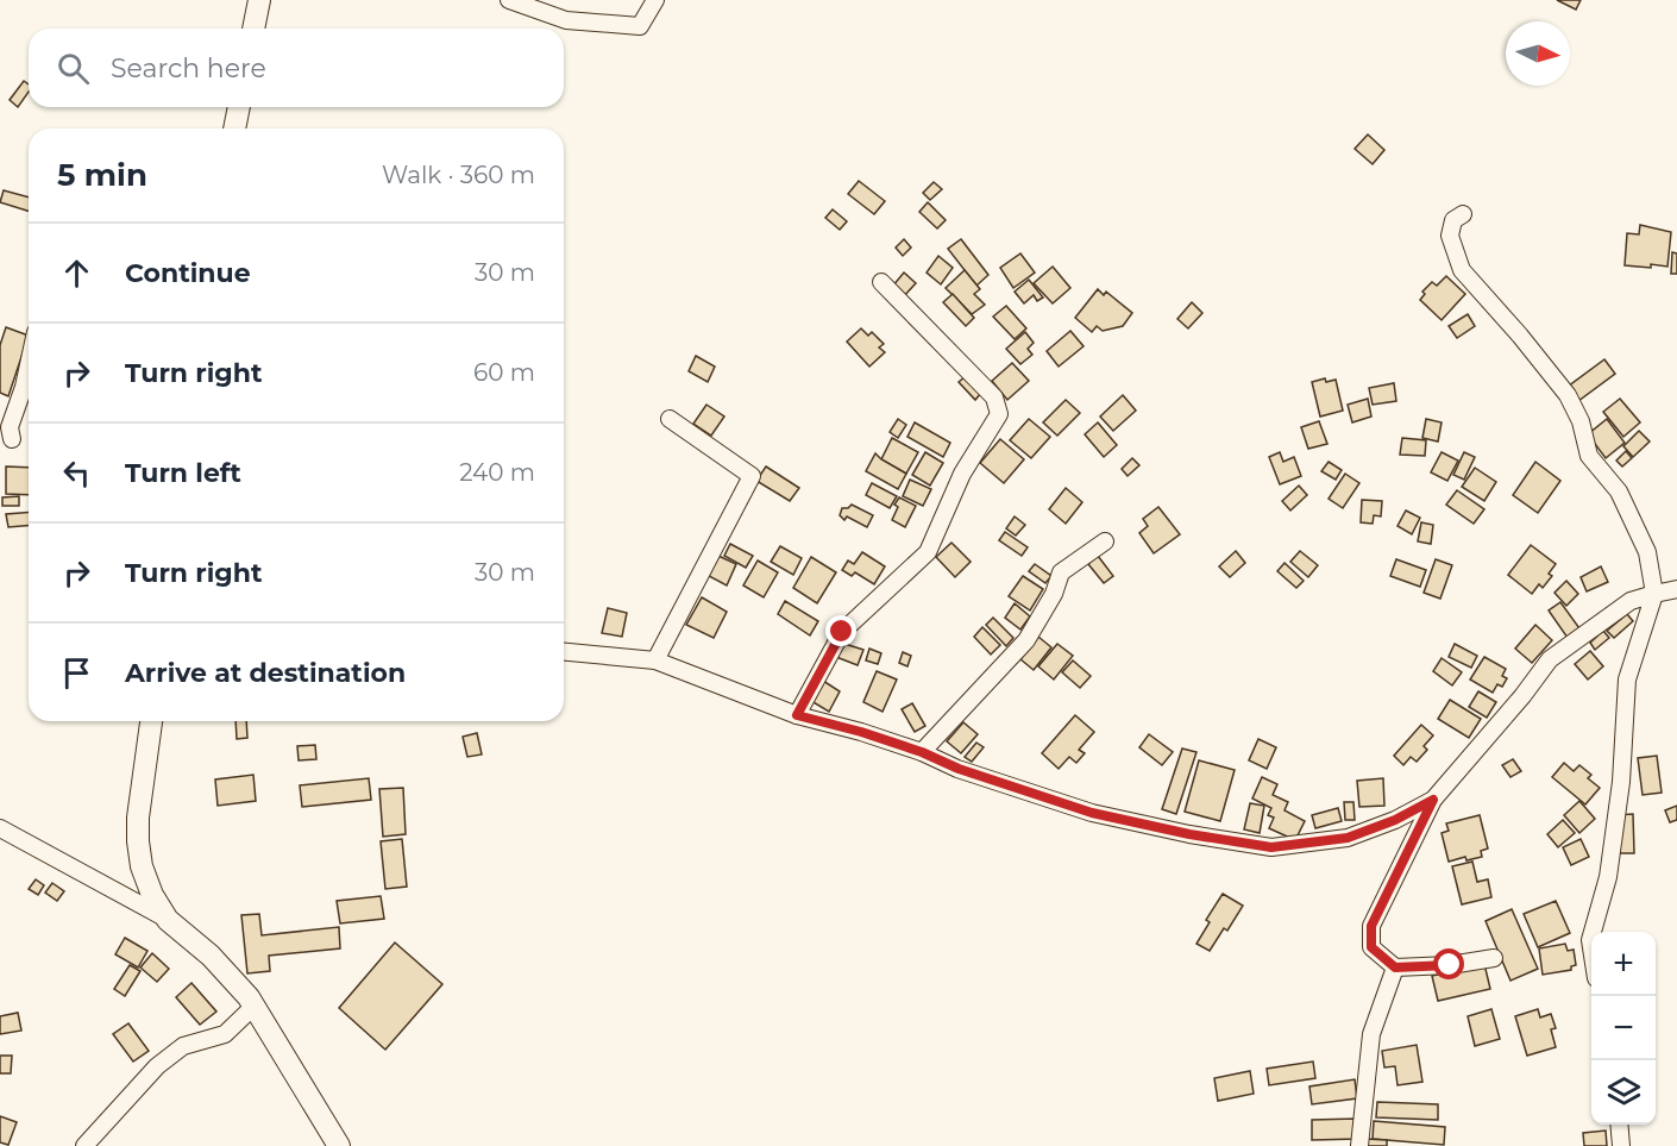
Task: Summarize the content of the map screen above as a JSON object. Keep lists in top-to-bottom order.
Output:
{
  "north": "right",
  "page": {
    "search": "Search here",
    "heading": ["5 min", "Walk · 360 m"],
    "list": [
      ["Continue", "30 m"],
      ["Turn right", "60 m"],
      ["Turn left", "240 m"],
      ["Turn right", "30 m"],
      "Arrive at destination"
    ],
    "map_buttons": ["+", "−"]
  }
}
